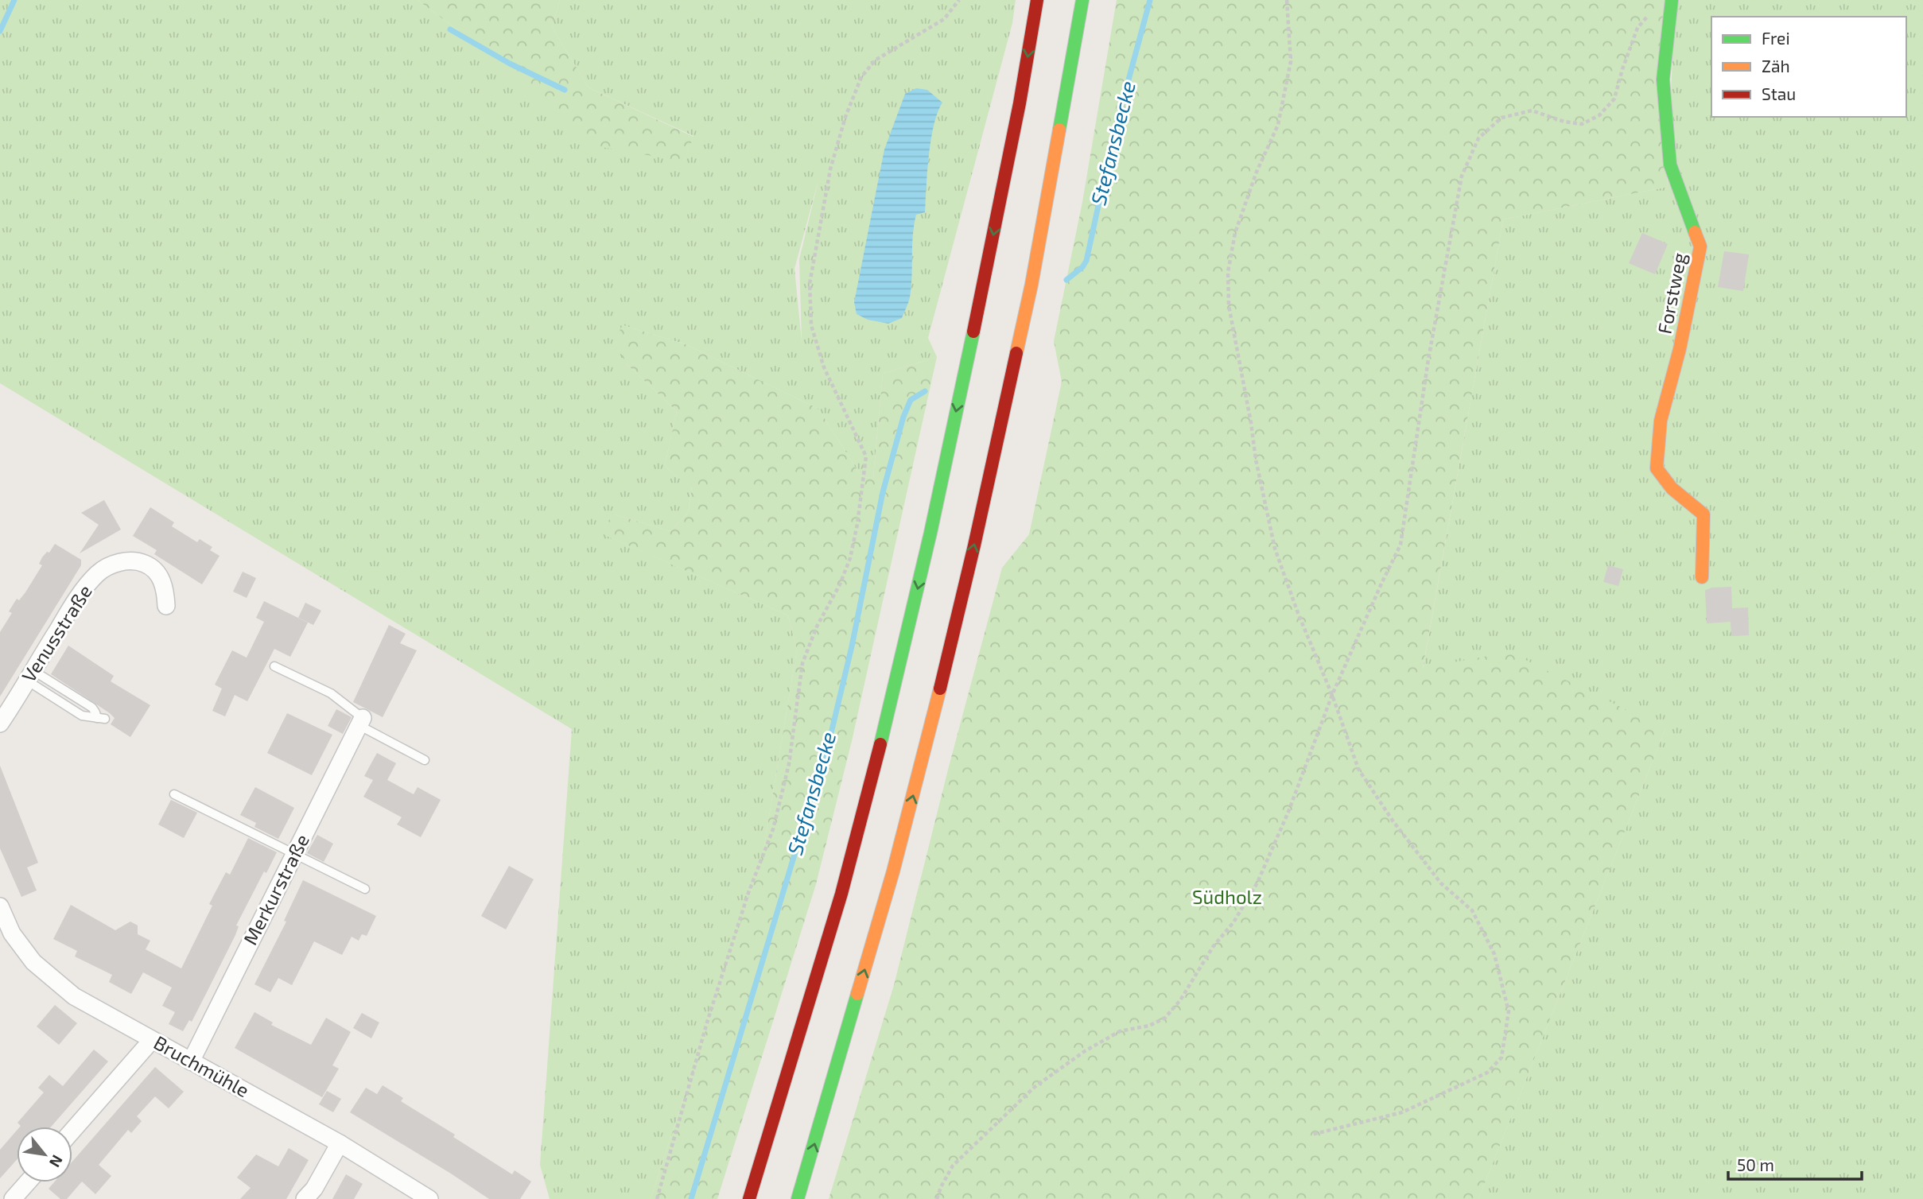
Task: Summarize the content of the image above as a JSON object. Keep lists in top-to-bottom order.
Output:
{
  "streets": {
    "main road": ["Forstweg"],
    "street": ["Venusstraße", "Merkurstraße", "Bruchmühle"]
  },
  "crossings": [
    ["Merkurstraße", "Bruchmühle"]
  ],
  "water": ["Stefansbecke"],
  "parks": ["Südholz"],
  "legend": ["Frei", "Zäh", "Stau"],
  "scale_bar": "50 m",
  "north": "bottom right"
}
